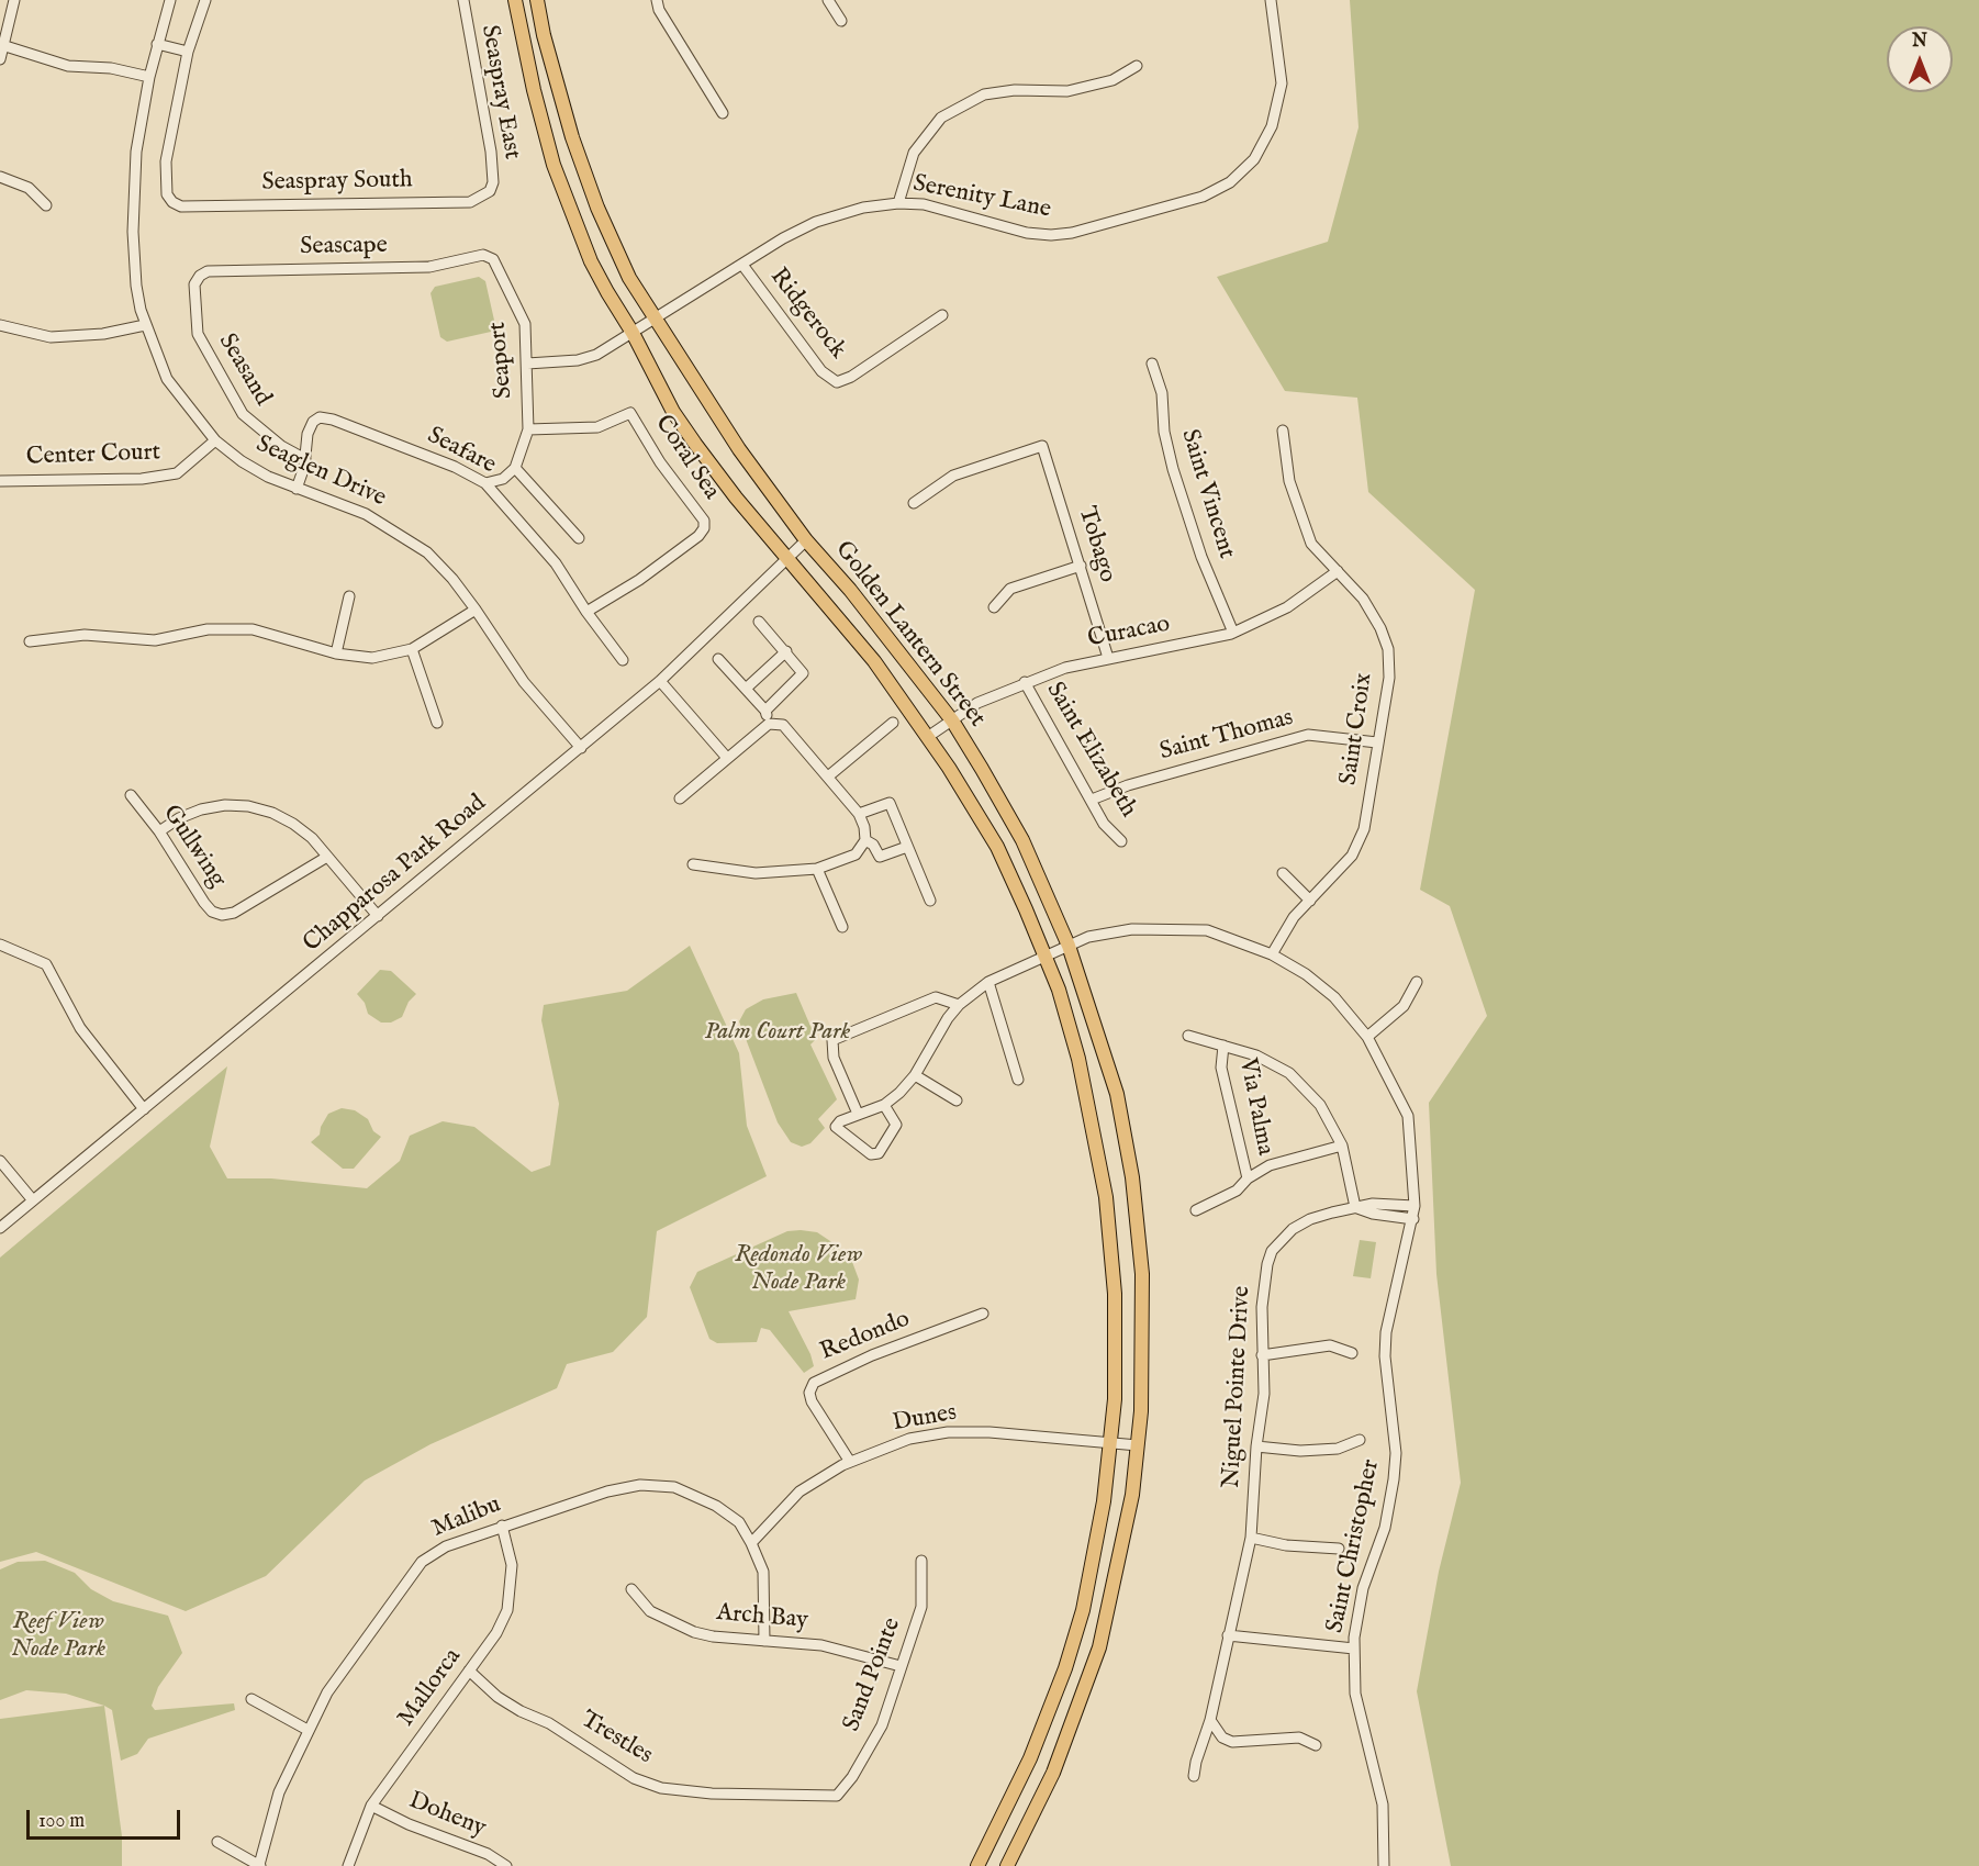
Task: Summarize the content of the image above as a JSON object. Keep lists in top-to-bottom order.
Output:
{
  "streets": {
    "main road": ["Golden Lantern Street"],
    "street": [
      "Seaspray East",
      "Seaspray South",
      "Serenity Lane",
      "Seascape",
      "Ridgerock",
      "Seaport",
      "Seasand",
      "Seafare",
      "Center Court",
      "Coral Sea",
      "Seaglen Drive",
      "Saint Vincent",
      "Tobago",
      "Curacao",
      "Saint Croix",
      "Saint Thomas",
      "Saint Elizabeth",
      "Gullwing",
      "Chapparosa Park Road",
      "Via Palma",
      "Redondo",
      "Niguel Pointe Drive",
      "Dunes",
      "Malibu",
      "Saint Christopher",
      "Arch Bay",
      "Sand Pointe",
      "Mallorca",
      "Trestles",
      "Doheny"
    ]
  },
  "crossings": [
    ["Seaspray East", "Seaspray South"],
    ["Serenity Lane", "Ridgerock"],
    ["Serenity Lane", "Seaport"],
    ["Serenity Lane", "Golden Lantern Street"],
    ["Seascape", "Seaport"],
    ["Seascape", "Seasand"],
    ["Seaport", "Coral Sea"],
    ["Seasand", "Seafare"],
    ["Seafare", "Coral Sea"],
    ["Seafare", "Seaglen Drive"],
    ["Center Court", "Seaglen Drive"],
    ["Seaglen Drive", "Chapparosa Park Road"],
    ["Saint Vincent", "Curacao"],
    ["Tobago", "Curacao"],
    ["Curacao", "Golden Lantern Street"],
    ["Curacao", "Saint Croix"],
    ["Curacao", "Saint Elizabeth"],
    ["Golden Lantern Street", "Chapparosa Park Road"],
    ["Golden Lantern Street", "Dunes"],
    ["Golden Lantern Street", "Saint Christopher"],
    ["Saint Croix", "Saint Thomas"],
    ["Saint Croix", "Saint Christopher"],
    ["Saint Thomas", "Saint Elizabeth"],
    ["Redondo", "Dunes"],
    ["Niguel Pointe Drive", "Saint Christopher"],
    ["Dunes", "Malibu"],
    ["Malibu", "Arch Bay"],
    ["Malibu", "Mallorca"],
    ["Arch Bay", "Sand Pointe"],
    ["Sand Pointe", "Trestles"],
    ["Mallorca", "Trestles"],
    ["Mallorca", "Doheny"]
  ],
  "parks": ["Palm Court Park", "Redondo View Node Park", "Reef View Node Park"],
  "scale_bar": "100 m",
  "north": "top"
}
